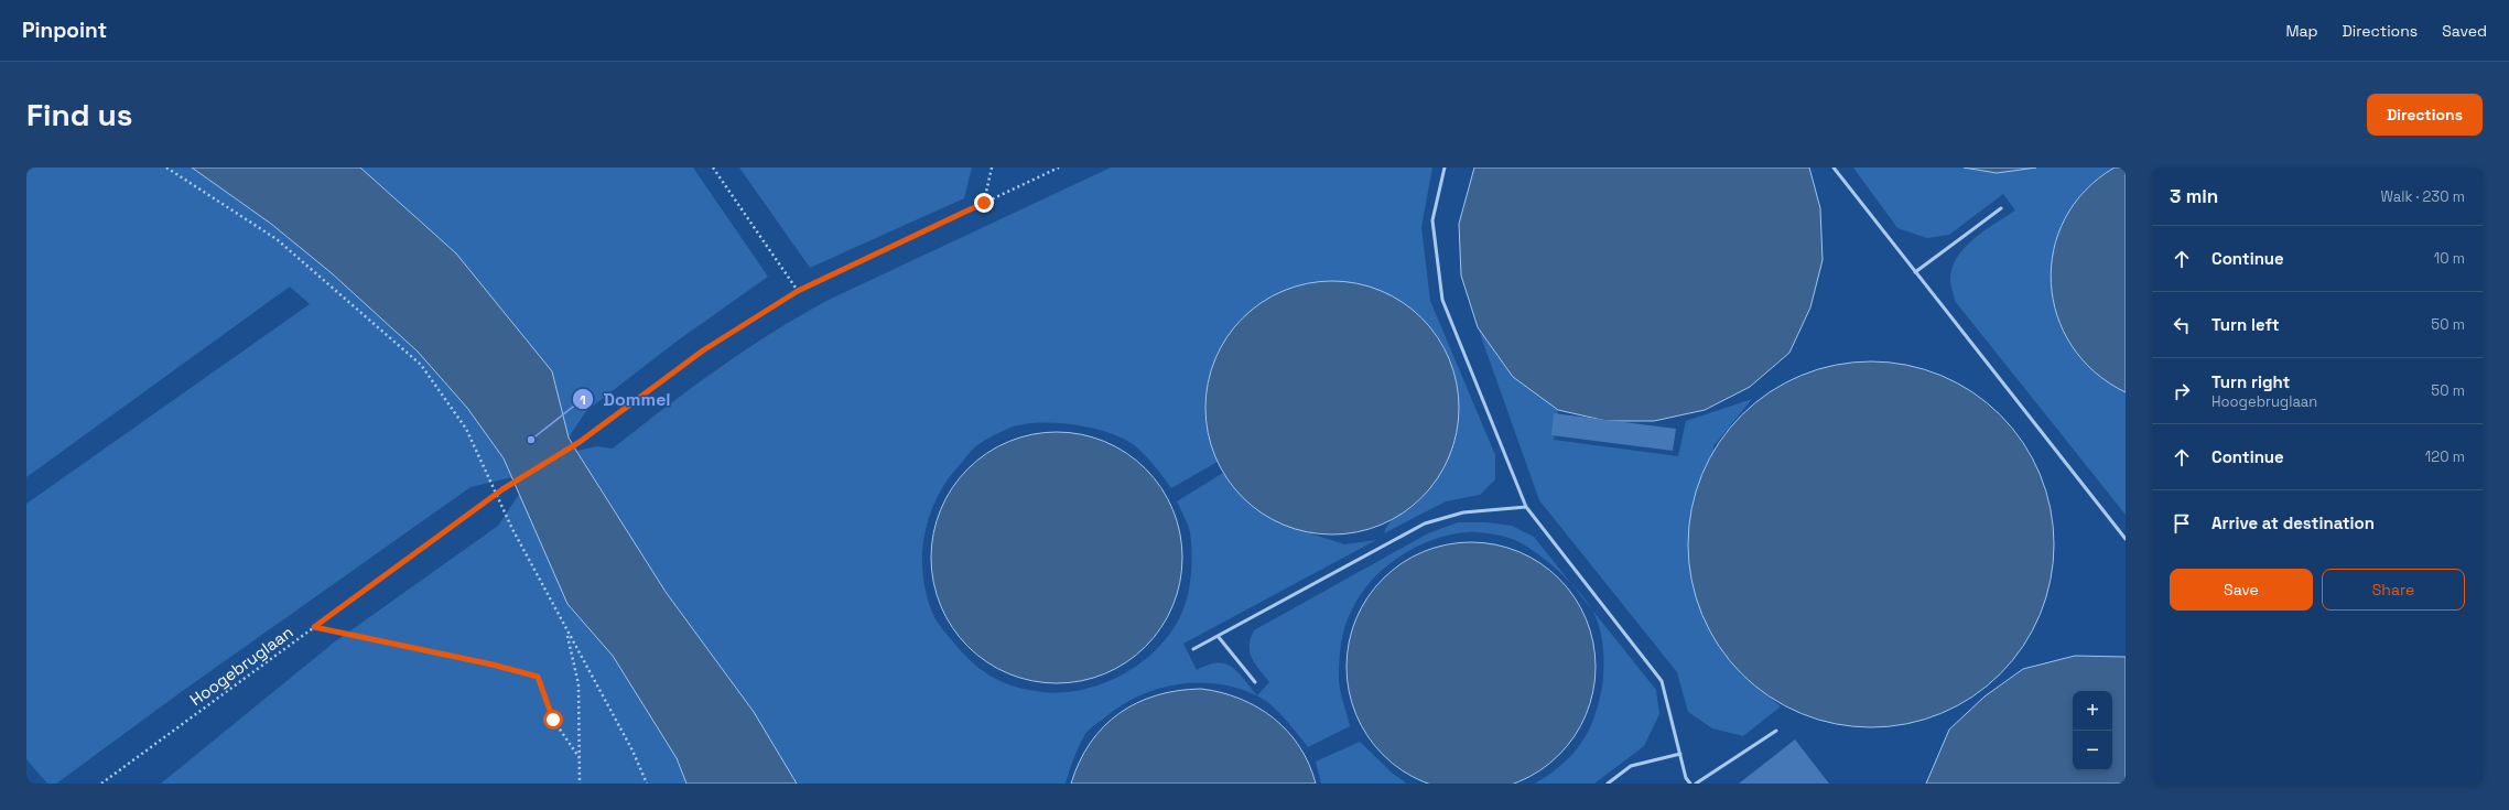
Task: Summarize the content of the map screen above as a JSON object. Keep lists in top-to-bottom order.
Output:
{
  "streets": {
    "path": ["Hoogebruglaan"]
  },
  "places": ["Dommel"],
  "page": {
    "header": "Pinpoint",
    "nav": ["Map", "Directions", "Saved"],
    "buttons": [
      "Directions",
      ["Save", "Share"]
    ],
    "title": "Find us",
    "heading": ["3 min", "Walk · 230 m"],
    "list": [
      ["Continue", "10 m"],
      ["Turn left", "50 m"],
      ["Turn right", "Hoogebruglaan", "50 m"],
      ["Continue", "120 m"],
      "Arrive at destination"
    ],
    "map_buttons": ["+", "−"]
  }
}
